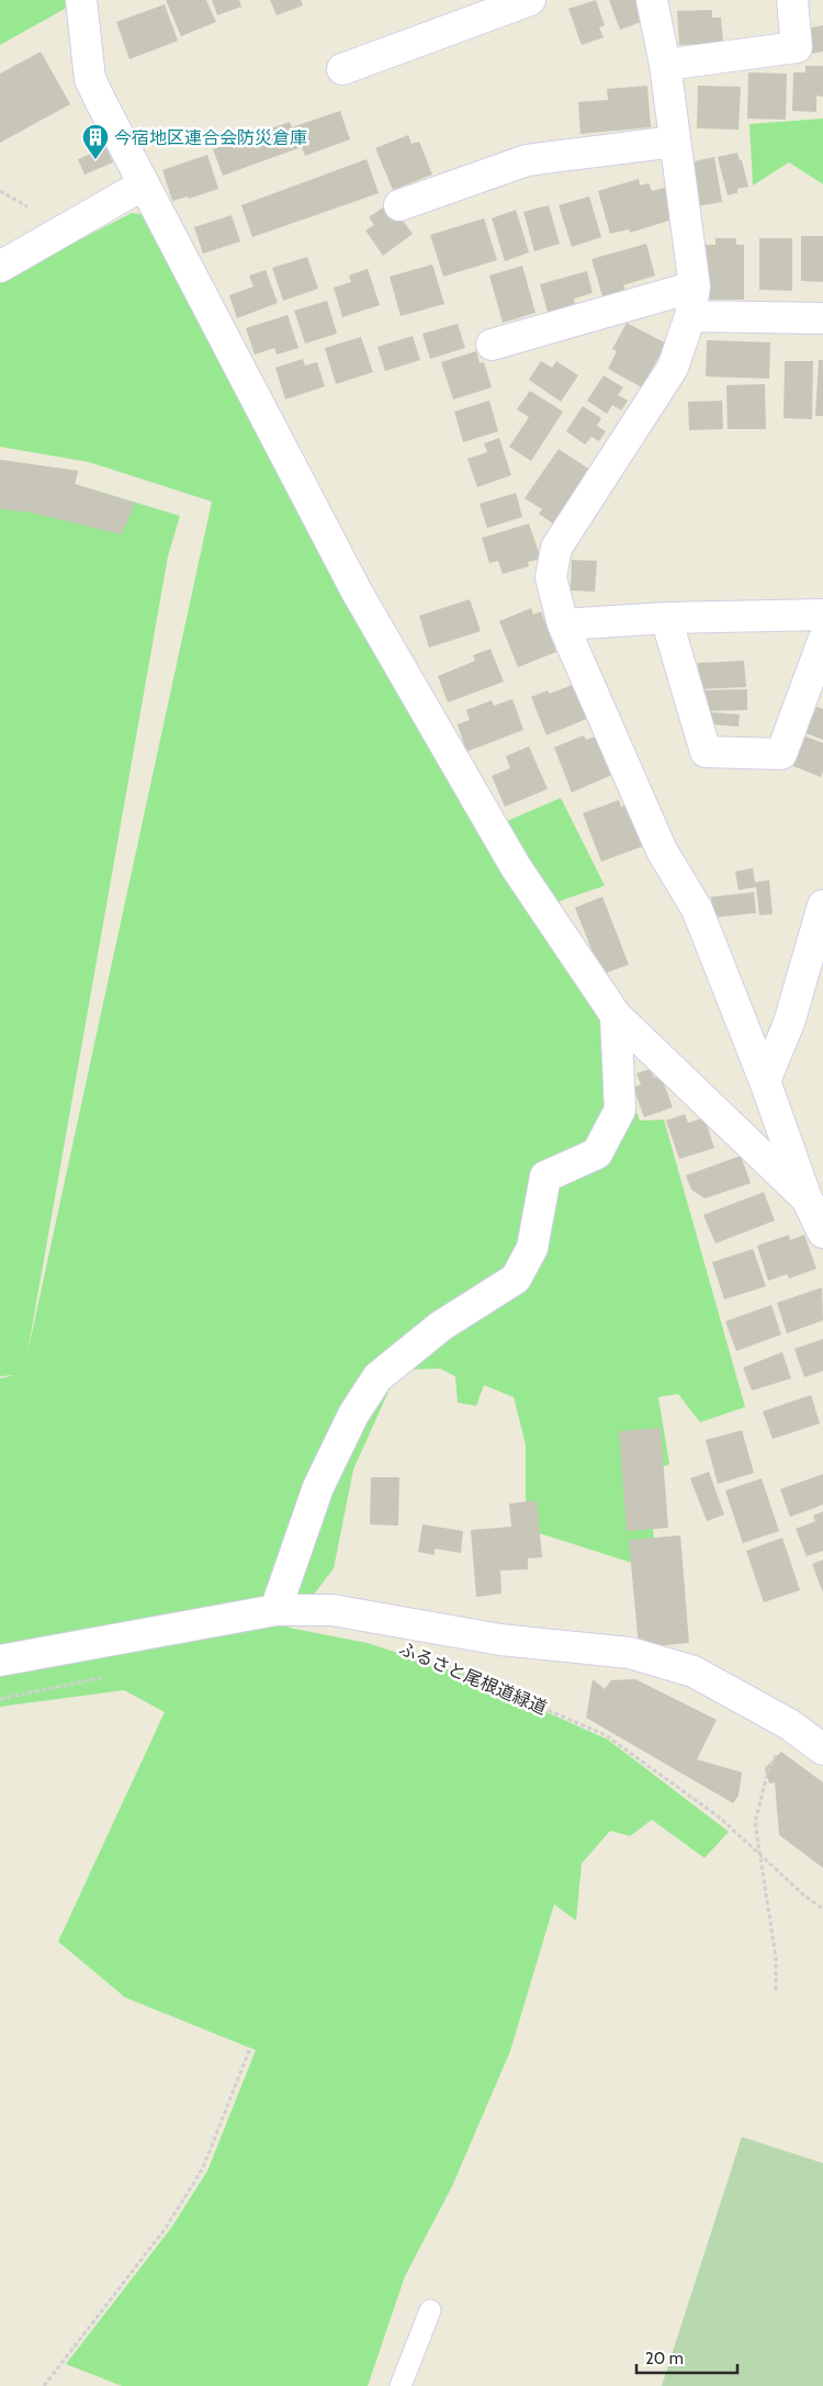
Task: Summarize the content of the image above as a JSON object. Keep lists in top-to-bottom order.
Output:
{
  "streets": {
    "path": ["ふるさと尾根道緑道"]
  },
  "places": {
    "building": ["今宿地区連合会防災倉庫"]
  },
  "scale_bar": "20 m"
}
